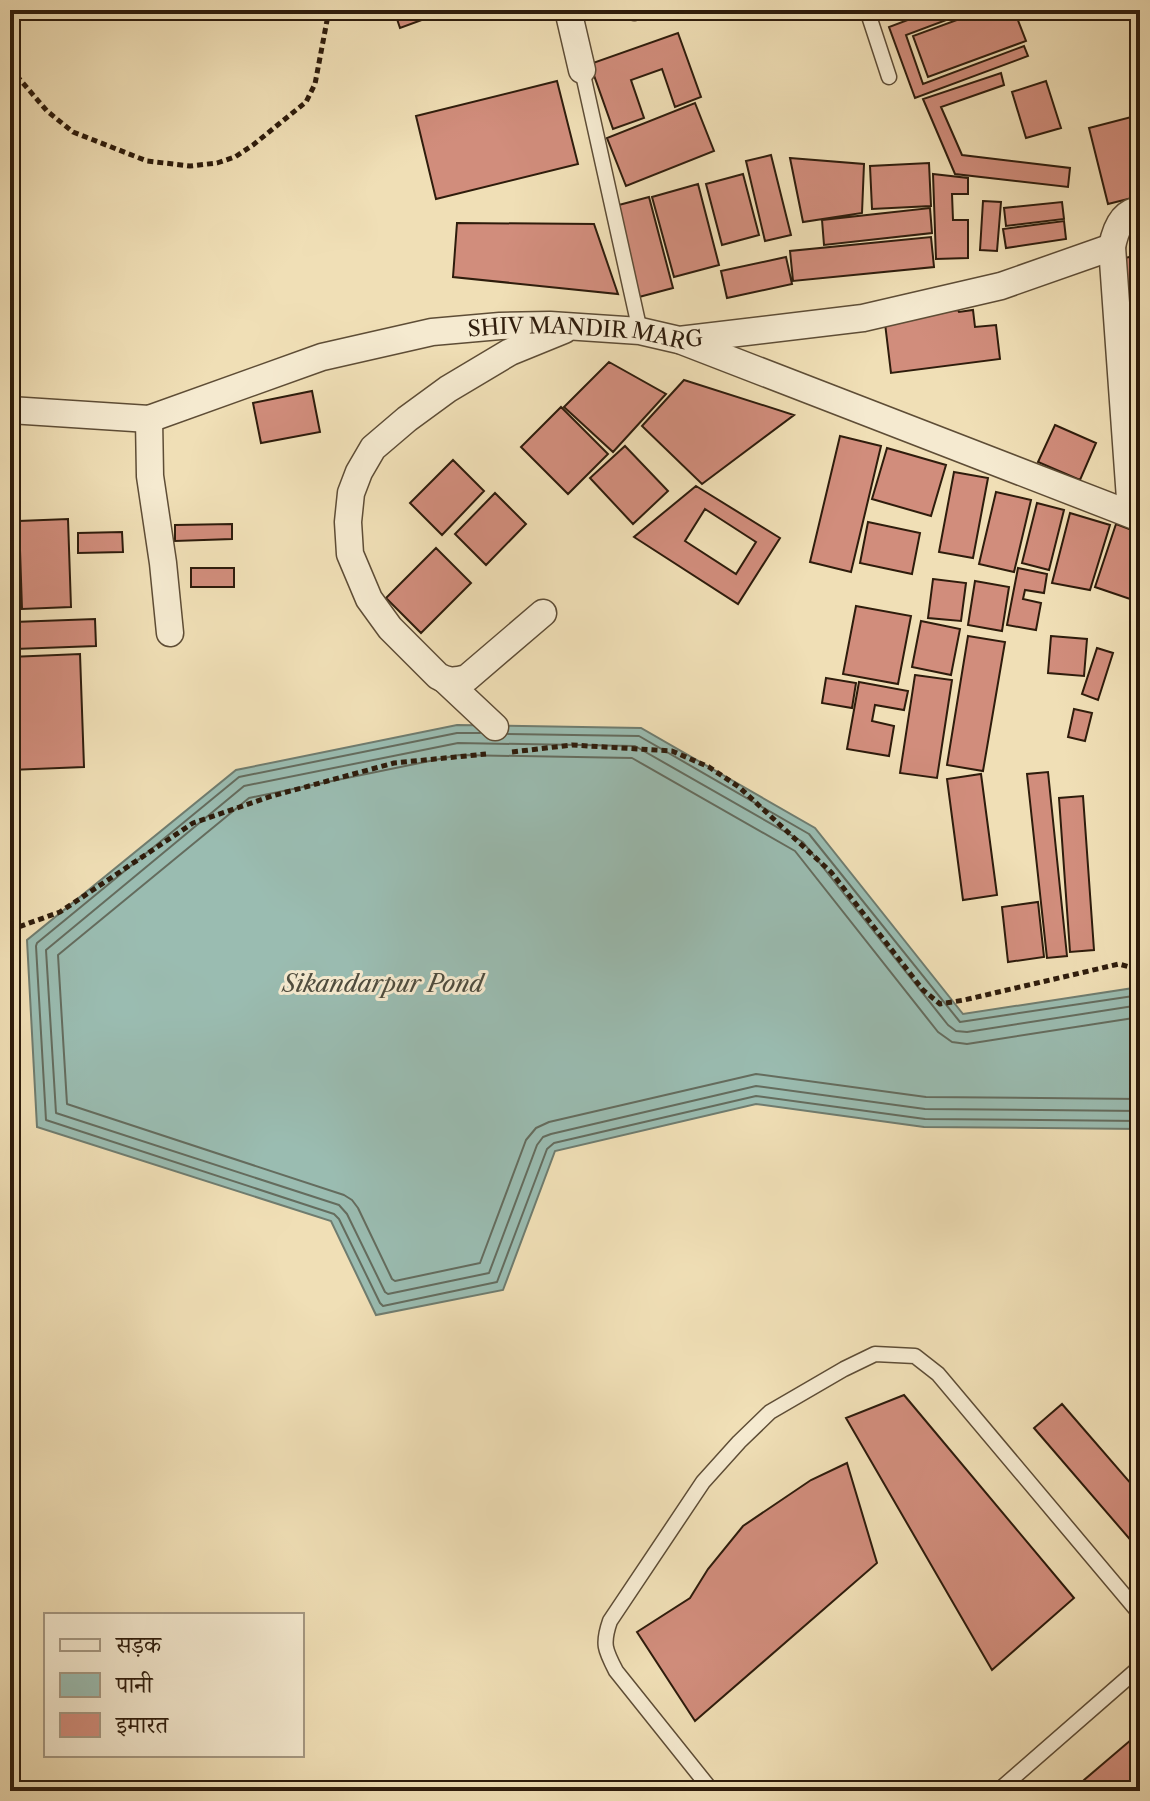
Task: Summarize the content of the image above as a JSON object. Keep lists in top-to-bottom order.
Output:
{
  "streets": {
    "street": ["SHIV MANDIR MARG"]
  },
  "water": ["Sikandarpur Pond"],
  "legend": ["सड़क", "पानी", "इमारत"]
}
